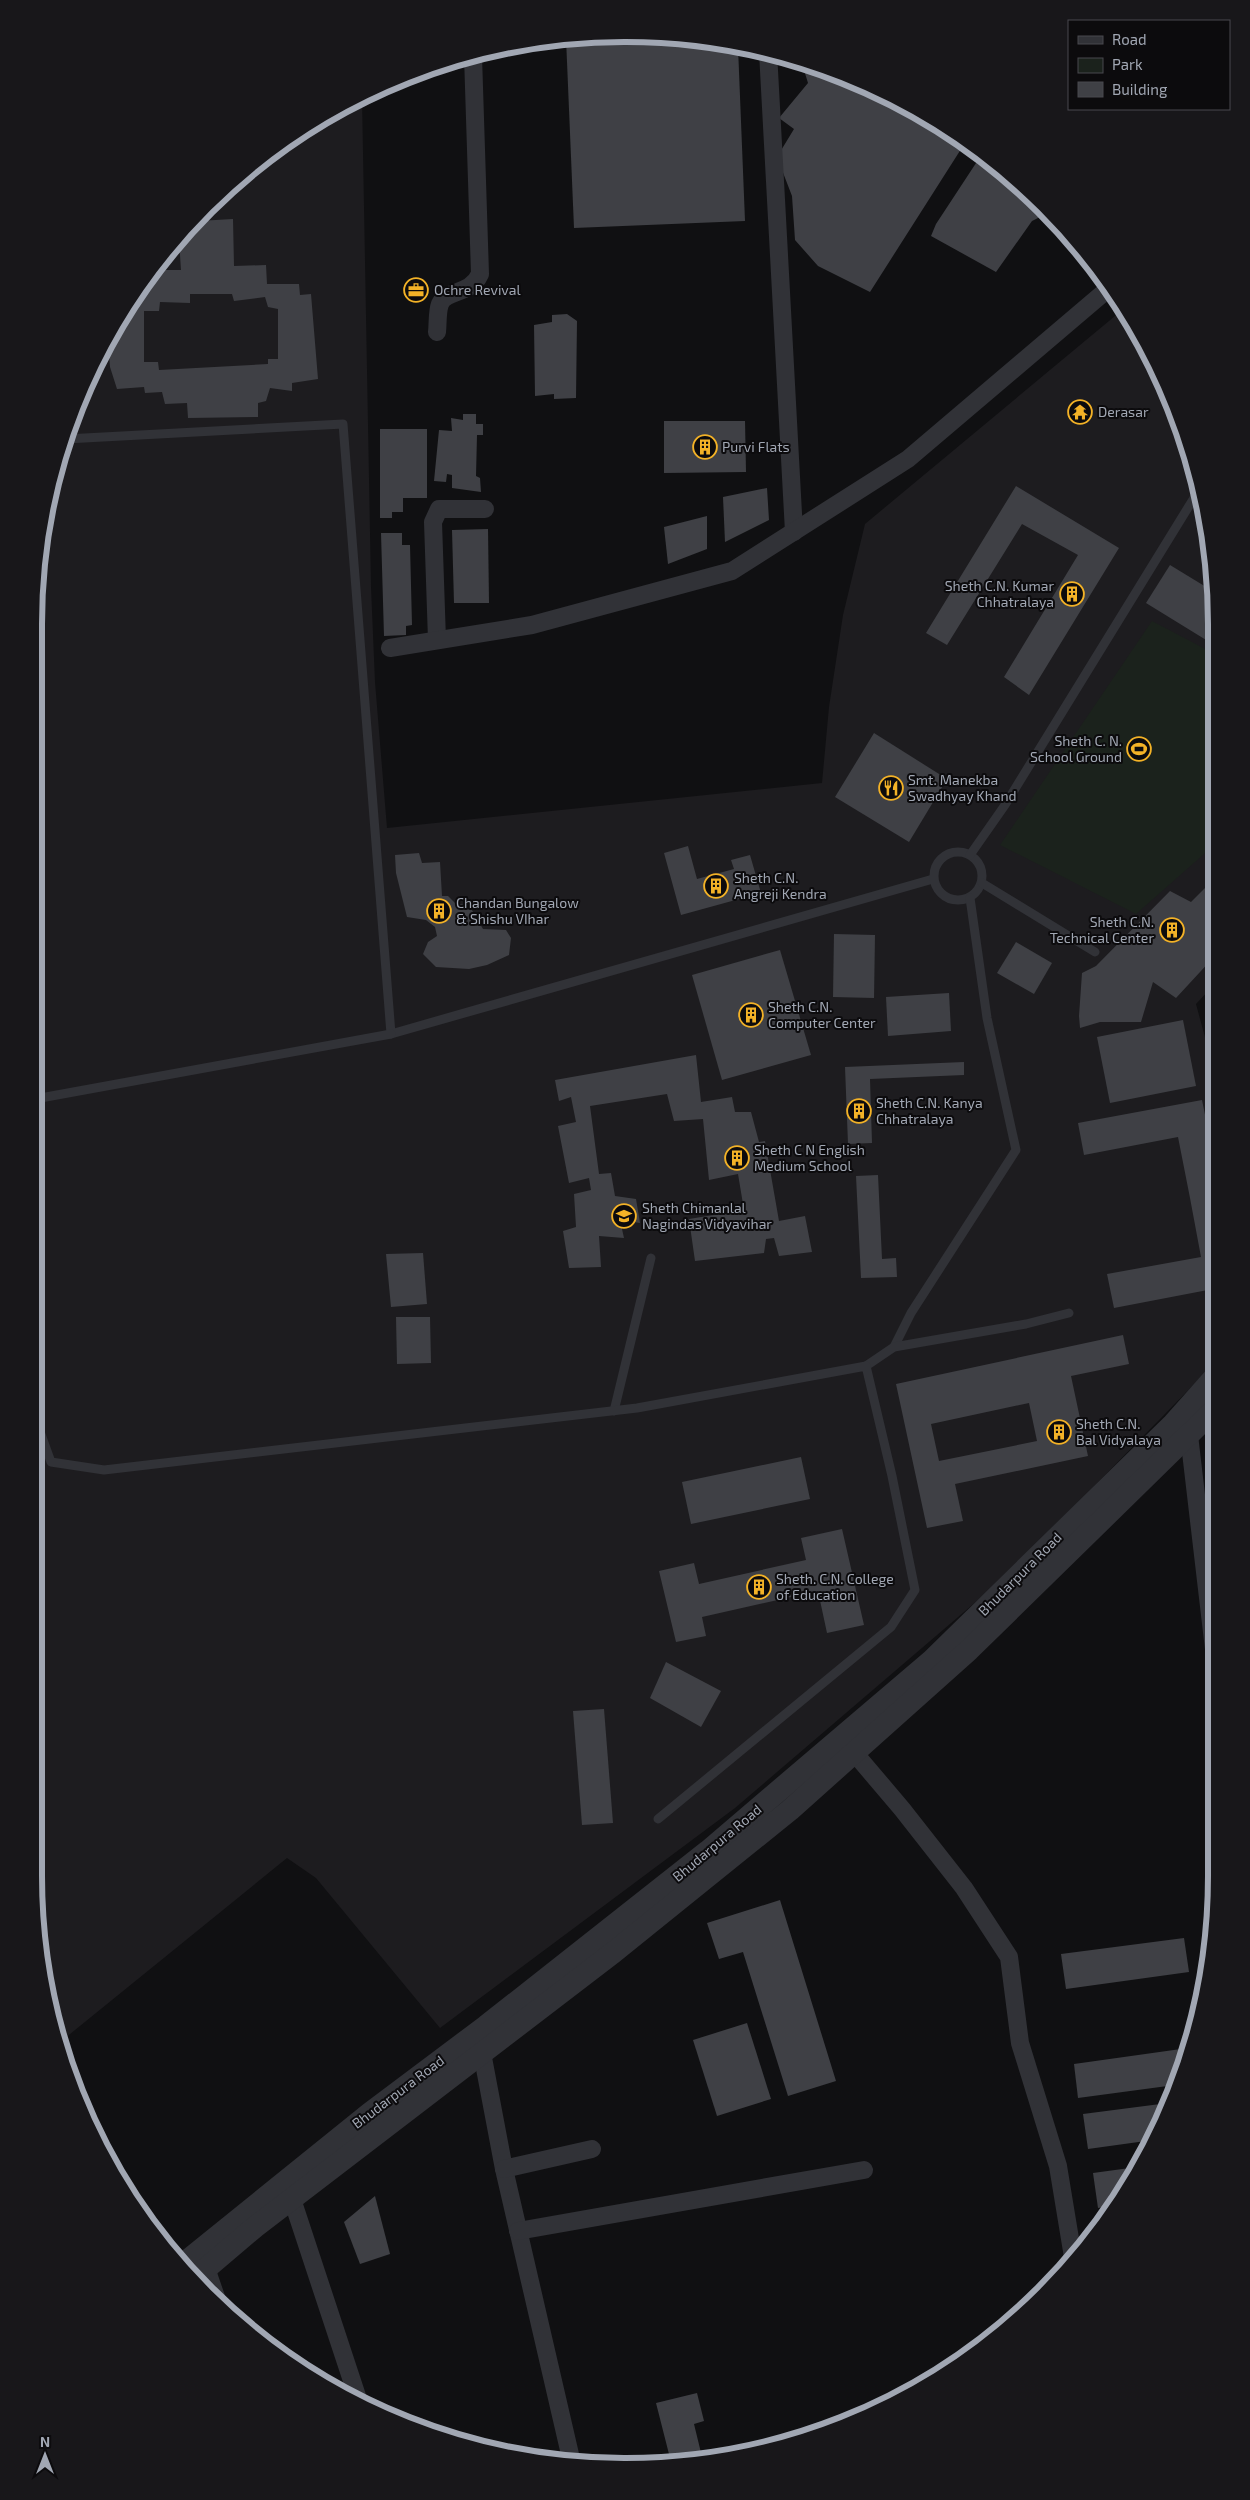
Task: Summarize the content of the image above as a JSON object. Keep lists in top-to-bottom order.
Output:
{
  "streets": {
    "street": ["Bhudarpura Road"]
  },
  "places": {
    "office": ["Ochre Revival"],
    "temple": ["Derasar"],
    "building": [
      "Purvi Flats",
      "Sheth C.N. Kumar Chhatralaya",
      "Sheth C.N. Angreji Kendra",
      "Chandan Bungalow & Shishu VIhar",
      "Sheth C.N. Technical Center",
      "Sheth C.N. Computer Center",
      "Sheth C.N. Kanya Chhatralaya",
      "Sheth C N English Medium School",
      "Sheth C.N. Bal Vidyalaya",
      "Sheth. C.N. College of Education"
    ],
    "sports": ["Sheth C. N. School Ground"],
    "restaurant": ["Smt. Manekba Swadhyay Khand"],
    "school or university": ["Sheth Chimanlal Nagindas Vidyavihar"]
  },
  "legend": ["Road", "Park", "Building"],
  "north": "top"
}
